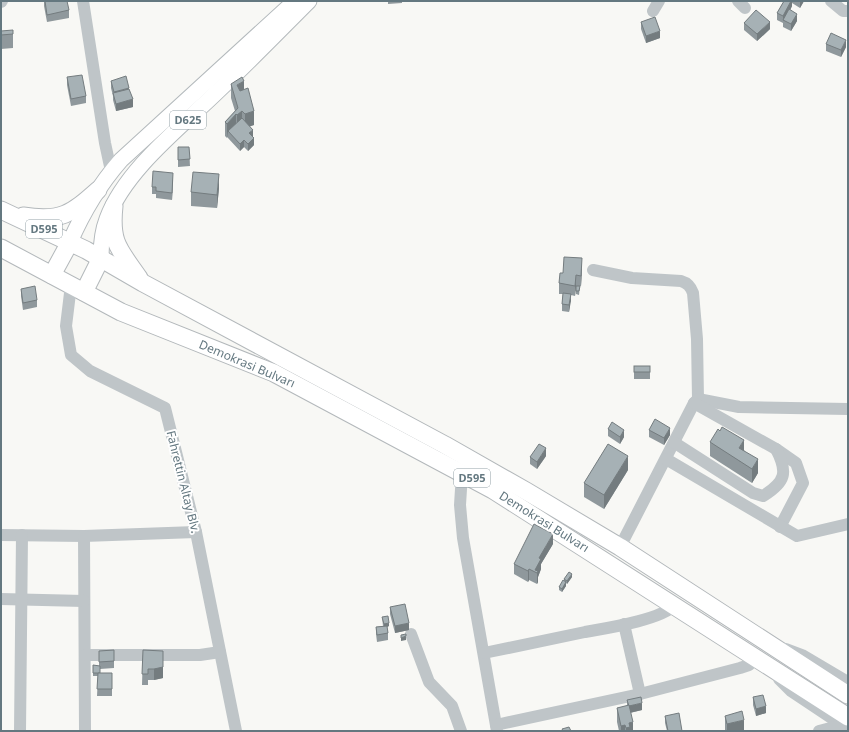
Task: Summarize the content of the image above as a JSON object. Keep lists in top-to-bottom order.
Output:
{
  "streets": {
    "highway": ["D595", "Demokrasi Bulvarı"],
    "main road": ["D625"],
    "street": ["Fahrettin Altay Blv."]
  },
  "crossings": [
    ["D625", "D595"],
    ["D625", "Demokrasi Bulvarı"],
    ["D595", "Demokrasi Bulvarı"],
    ["D595", "Fahrettin Altay Blv."],
    ["Demokrasi Bulvarı", "Fahrettin Altay Blv."]
  ]
}
